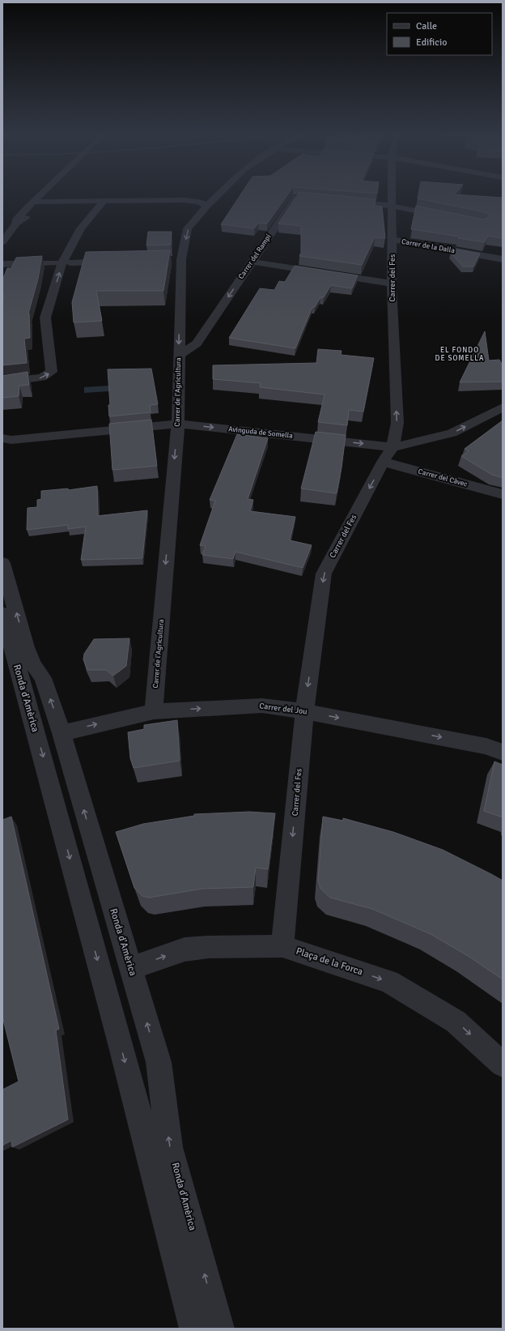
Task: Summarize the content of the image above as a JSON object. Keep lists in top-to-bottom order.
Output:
{
  "streets": {
    "street": [
      "Carrer de la Dalla",
      "Carrer del Rampí",
      "Carrer del Fes",
      "Carrer de l'Agricultura",
      "Avinguda de Somella",
      "Carrer del Càvec",
      "Ronda d'Amèrica",
      "Carrer del Jou",
      "Plaça de la Forca"
    ]
  },
  "crossings": [
    ["Carrer de la Dalla", "Carrer del Fes"],
    ["Carrer del Rampí", "Carrer de l'Agricultura"],
    ["Carrer del Fes", "Avinguda de Somella"],
    ["Carrer del Fes", "Carrer del Càvec"],
    ["Carrer del Fes", "Carrer del Jou"],
    ["Carrer del Fes", "Plaça de la Forca"],
    ["Carrer de l'Agricultura", "Avinguda de Somella"],
    ["Carrer de l'Agricultura", "Carrer del Jou"],
    ["Avinguda de Somella", "Carrer del Càvec"],
    ["Ronda d'Amèrica", "Carrer del Jou"],
    ["Ronda d'Amèrica", "Plaça de la Forca"]
  ],
  "one_way": [
    "Carrer del Rampí",
    "Carrer de l'Agricultura",
    "Avinguda de Somella",
    "Carrer del Jou",
    "Plaça de la Forca"
  ],
  "districts": ["EL FONDO DE SOMELLA"],
  "legend": ["Calle", "Edificio"]
}
